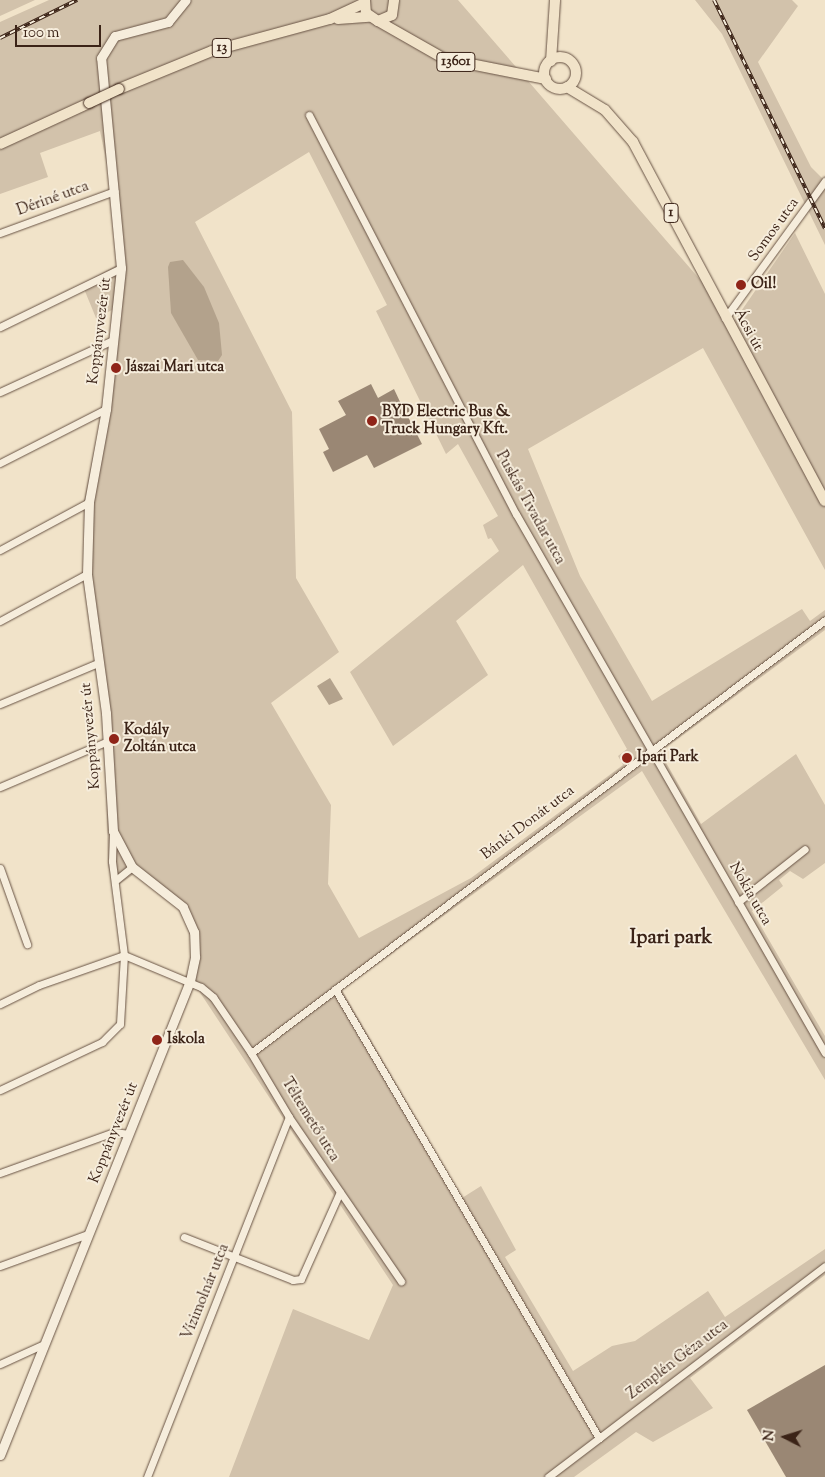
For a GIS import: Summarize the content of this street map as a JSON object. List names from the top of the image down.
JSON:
{
  "streets": {
    "main road": [
      "13",
      "13601",
      "1",
      "Ácsi út"
    ],
    "street": [
      "Dériné utca",
      "Somos utca",
      "Koppányvezér út",
      "Puskás Tivadar utca",
      "Bánki Donát utca",
      "Nokia utca",
      "Téltemető utca",
      "Vízimolnár utca",
      "Zemplén Géza utca"
    ]
  },
  "crossings": [
    ["13", "13601"],
    ["13601", "1"],
    ["13601", "Ácsi út"],
    ["Dériné utca", "Koppányvezér út"],
    ["1", "Ácsi út"],
    ["Somos utca", "Ácsi út"],
    ["Koppányvezér út", "Téltemető utca"],
    ["Puskás Tivadar utca", "Bánki Donát utca"],
    ["Puskás Tivadar utca", "Nokia utca"],
    ["Bánki Donát utca", "Nokia utca"],
    ["Bánki Donát utca", "Téltemető utca"],
    ["Téltemető utca", "Vízimolnár utca"]
  ],
  "districts": ["Ipari park"],
  "places": [
    "Oil!",
    "Jászai Mari utca",
    "BYD Electric Bus & Truck Hungary Kft.",
    "Kodály Zoltán utca",
    "Ipari Park",
    "Iskola"
  ],
  "scale_bar": "100 m",
  "north": "left"
}
